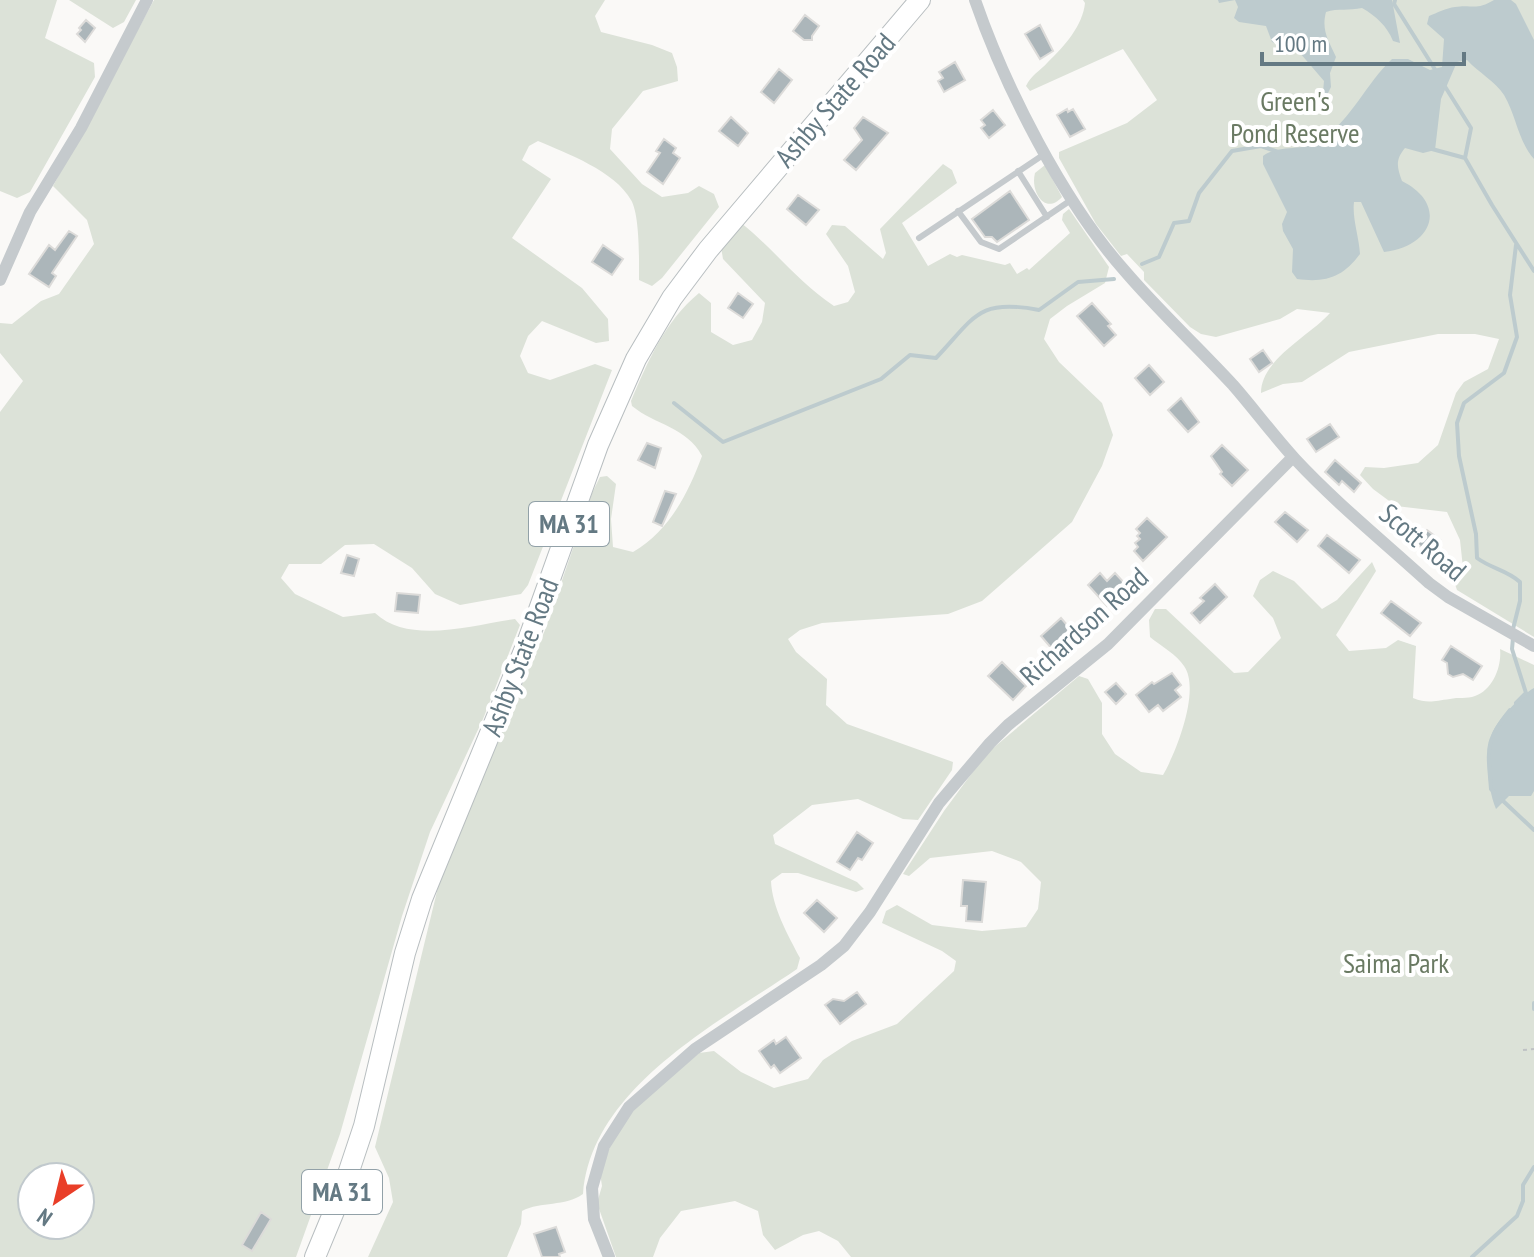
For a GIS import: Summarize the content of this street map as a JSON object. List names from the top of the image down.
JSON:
{
  "streets": {
    "main road": ["Ashby State Road", "MA 31"],
    "street": ["Scott Road", "Richardson Road"]
  },
  "crossings": [
    ["Scott Road", "Richardson Road"]
  ],
  "parks": ["Green's Pond Reserve", "Saima Park"],
  "scale_bar": "100 m",
  "north": "bottom left"
}
